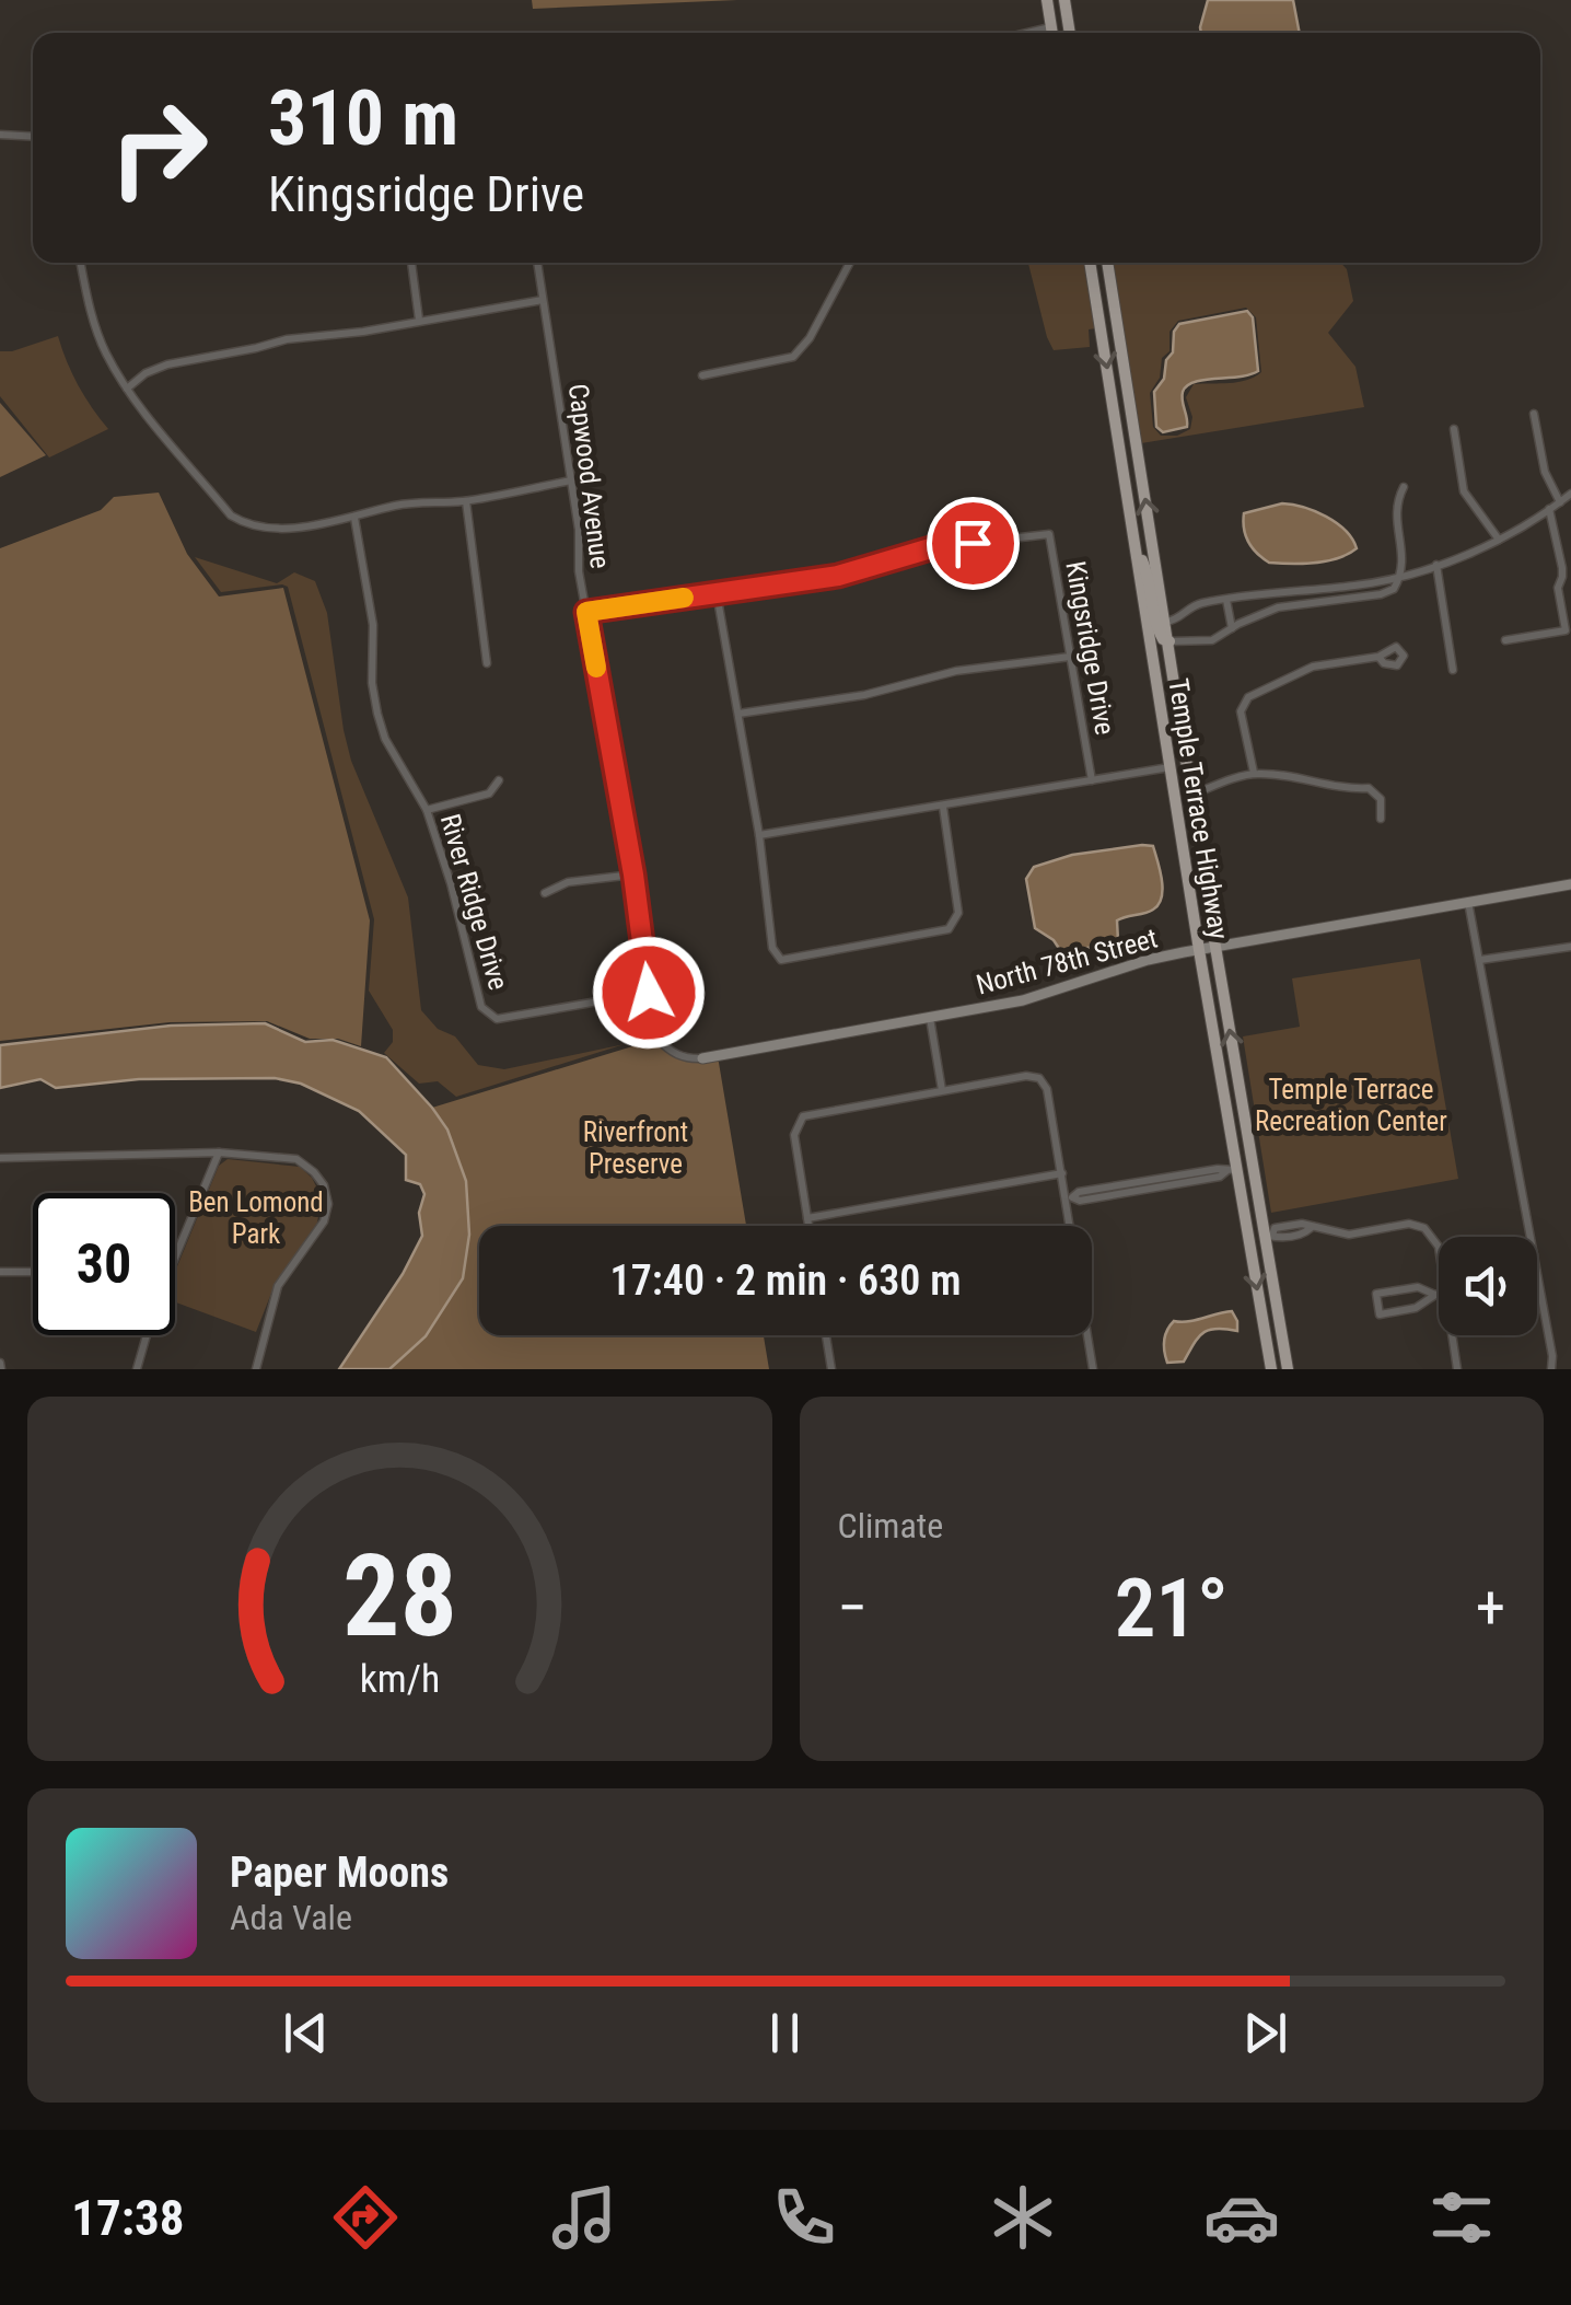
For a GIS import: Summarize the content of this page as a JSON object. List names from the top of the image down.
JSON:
{
  "streets": {
    "main road": ["Temple Terrace Highway"],
    "street": [
      "Capwood Avenue",
      "Kingsridge Drive",
      "River Ridge Drive",
      "North 78th Street"
    ]
  },
  "crossings": [
    ["Capwood Avenue", "Kingsridge Drive"],
    ["Capwood Avenue", "River Ridge Drive"],
    ["Capwood Avenue", "North 78th Street"],
    ["Temple Terrace Highway", "North 78th Street"]
  ],
  "parks": ["Temple Terrace Recreation Center", "Riverfront Preserve", "Ben Lomond Park"],
  "page": {
    "turn": ["310 m", "Kingsridge Drive"],
    "limit": "30",
    "trip": "17:40 · 2 min · 630 m",
    "tile": "Climate",
    "heat": ["−", "21°", "+"],
    "song": ["Paper Moons", "Ada Vale"],
    "tabs": "17:38",
    "gauge": ["28", "km/h"]
  }
}
